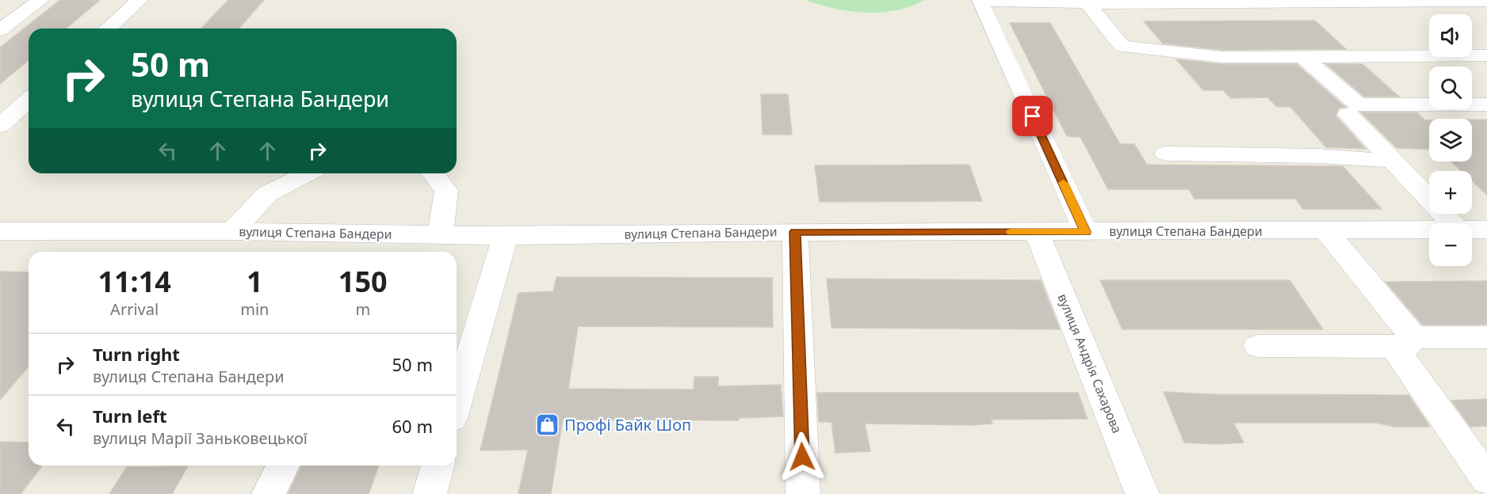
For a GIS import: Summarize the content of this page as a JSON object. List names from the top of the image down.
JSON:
{
  "streets": {
    "street": ["вулиця Степана Бандери", "вулиця Андрія Сахарова"]
  },
  "crossings": [
    ["вулиця Степана Бандери", "вулиця Андрія Сахарова"]
  ],
  "places": {
    "shop": ["Профі Байк Шоп"]
  },
  "page": {
    "map_buttons": ["+", "−"],
    "turn": ["50 m", "вулиця Степана Бандери"],
    "eta": [
      "11:14",
      "Arrival",
      "1",
      "min",
      "150",
      "m"
    ],
    "list": [
      {
        "name": "Turn right",
        "note": "вулиця Степана Бандери",
        "value": "50 m"
      },
      {
        "name": "Turn left",
        "note": "вулиця Марії Заньковецької",
        "value": "60 m"
      }
    ]
  }
}
